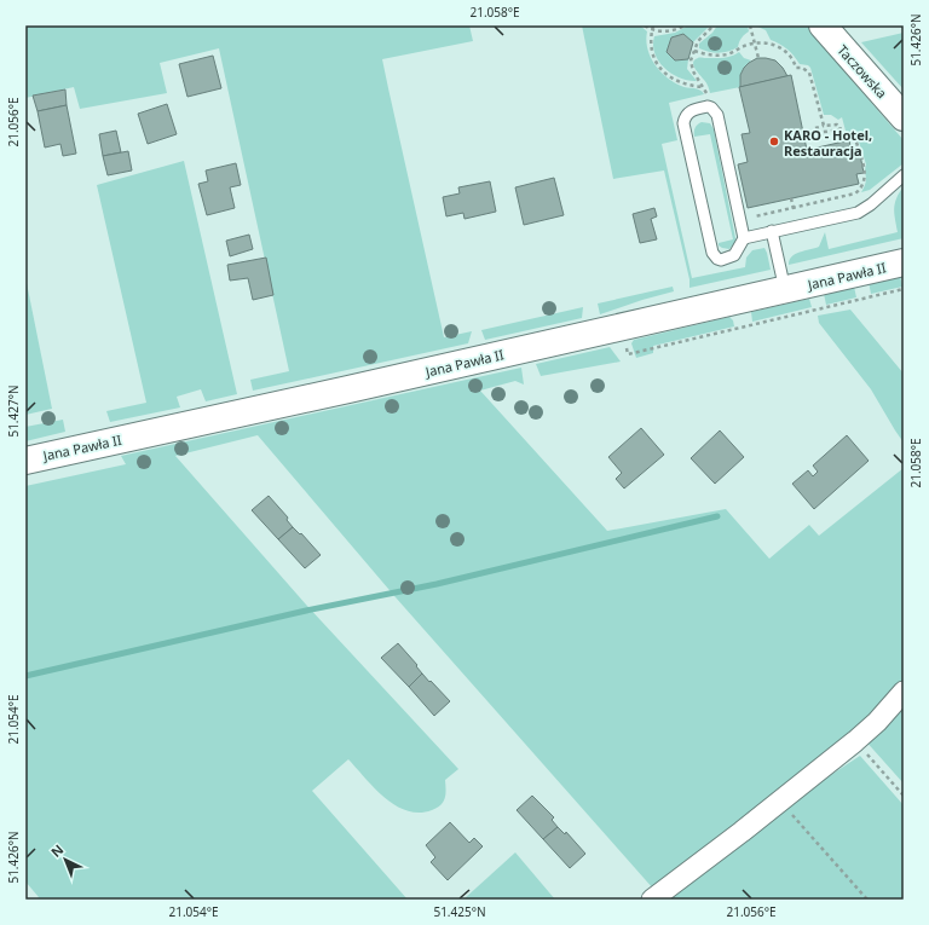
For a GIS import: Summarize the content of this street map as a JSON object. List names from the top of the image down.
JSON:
{
  "streets": {
    "main road": ["Taczowska", "Jana Pawła II"]
  },
  "places": ["KARO - Hotel, Restauracja"],
  "north": "top left",
  "coordinates": [
    "21.058°E",
    "51.426°N",
    "21.056°E",
    "51.427°N",
    "21.054°E",
    "51.425°N"
  ]
}
